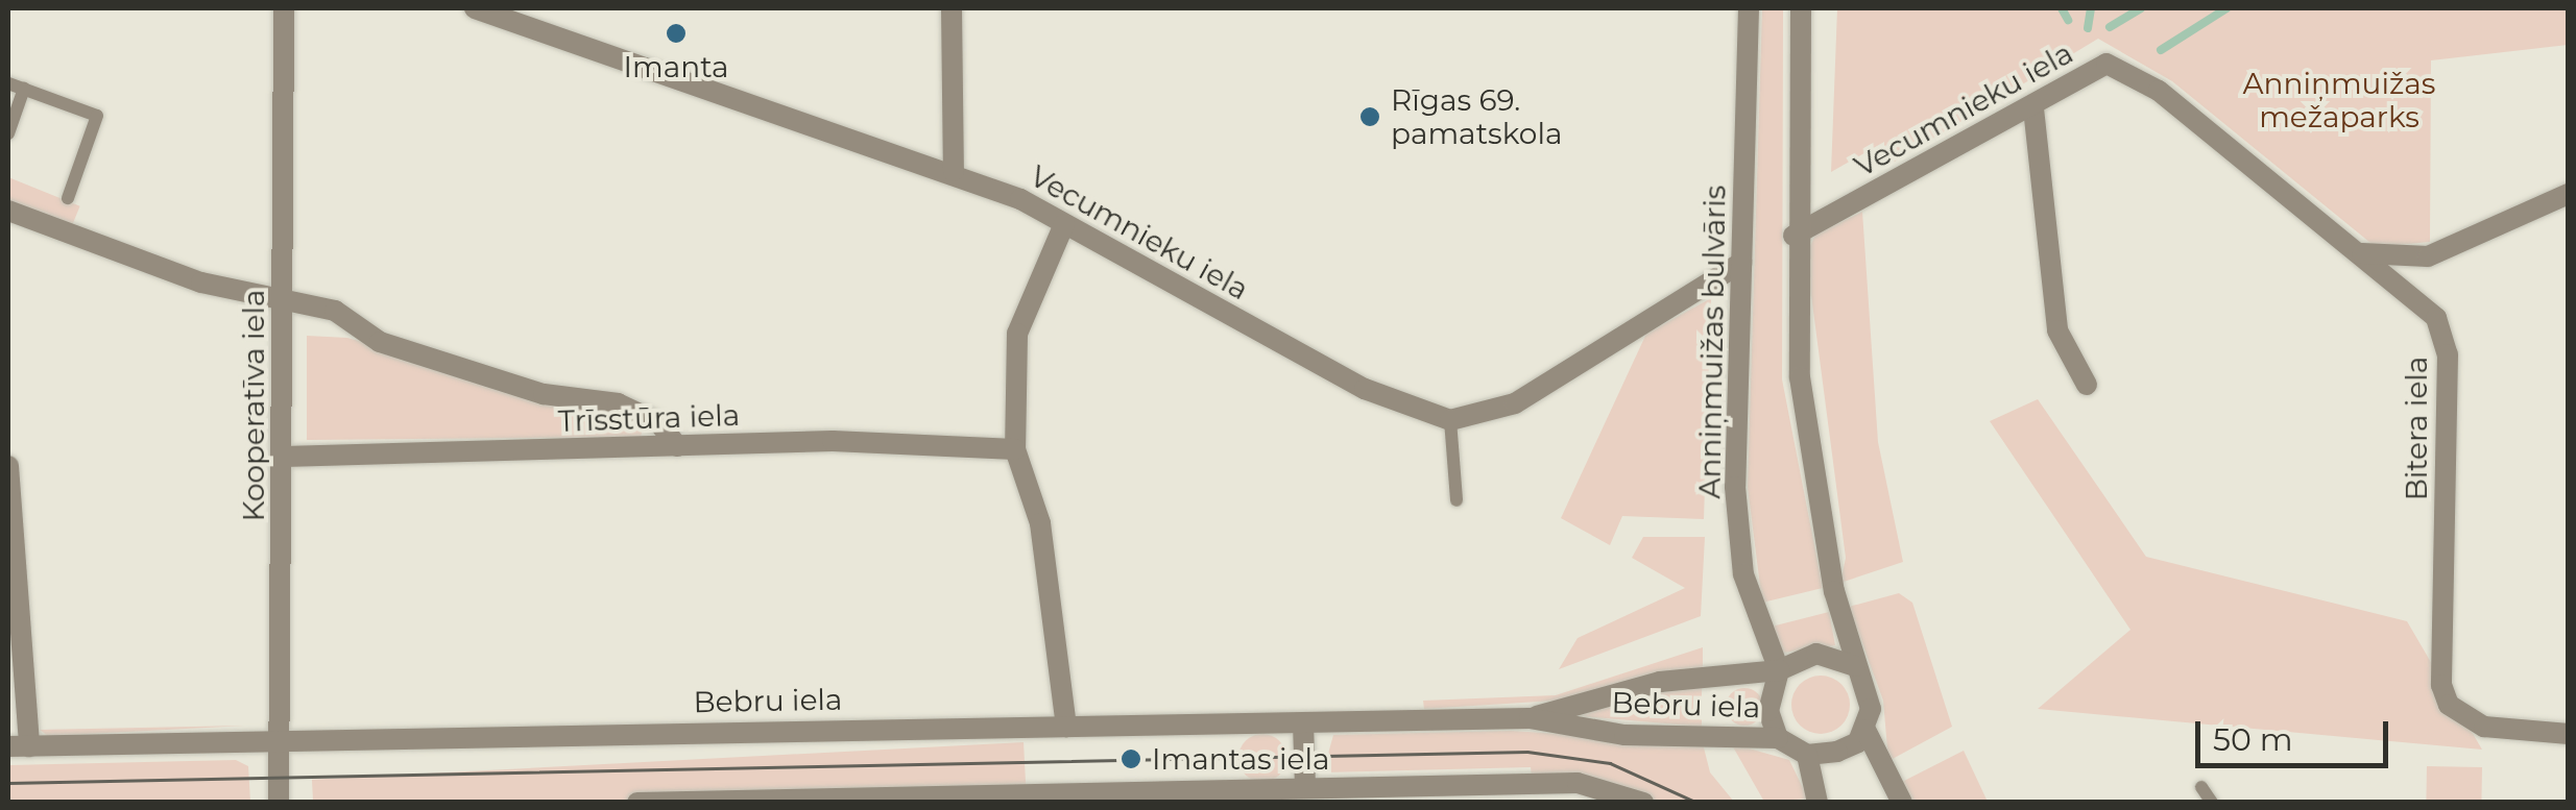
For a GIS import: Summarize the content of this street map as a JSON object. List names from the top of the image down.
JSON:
{
  "streets": {
    "street": [
      "Vecumnieku iela",
      "Anniņmuižas bulvāris",
      "Kooperatīva iela",
      "Trīsstūra iela",
      "Bitera iela",
      "Bebru iela"
    ]
  },
  "crossings": [
    ["Vecumnieku iela", "Bitera iela"],
    ["Anniņmuižas bulvāris", "Bebru iela"],
    ["Kooperatīva iela", "Trīsstūra iela"],
    ["Kooperatīva iela", "Bebru iela"]
  ],
  "parks": ["Anniņmuižas mežaparks"],
  "places": ["Imanta", "Rīgas 69. pamatskola", "Imantas iela"],
  "scale_bar": "50 m"
}
